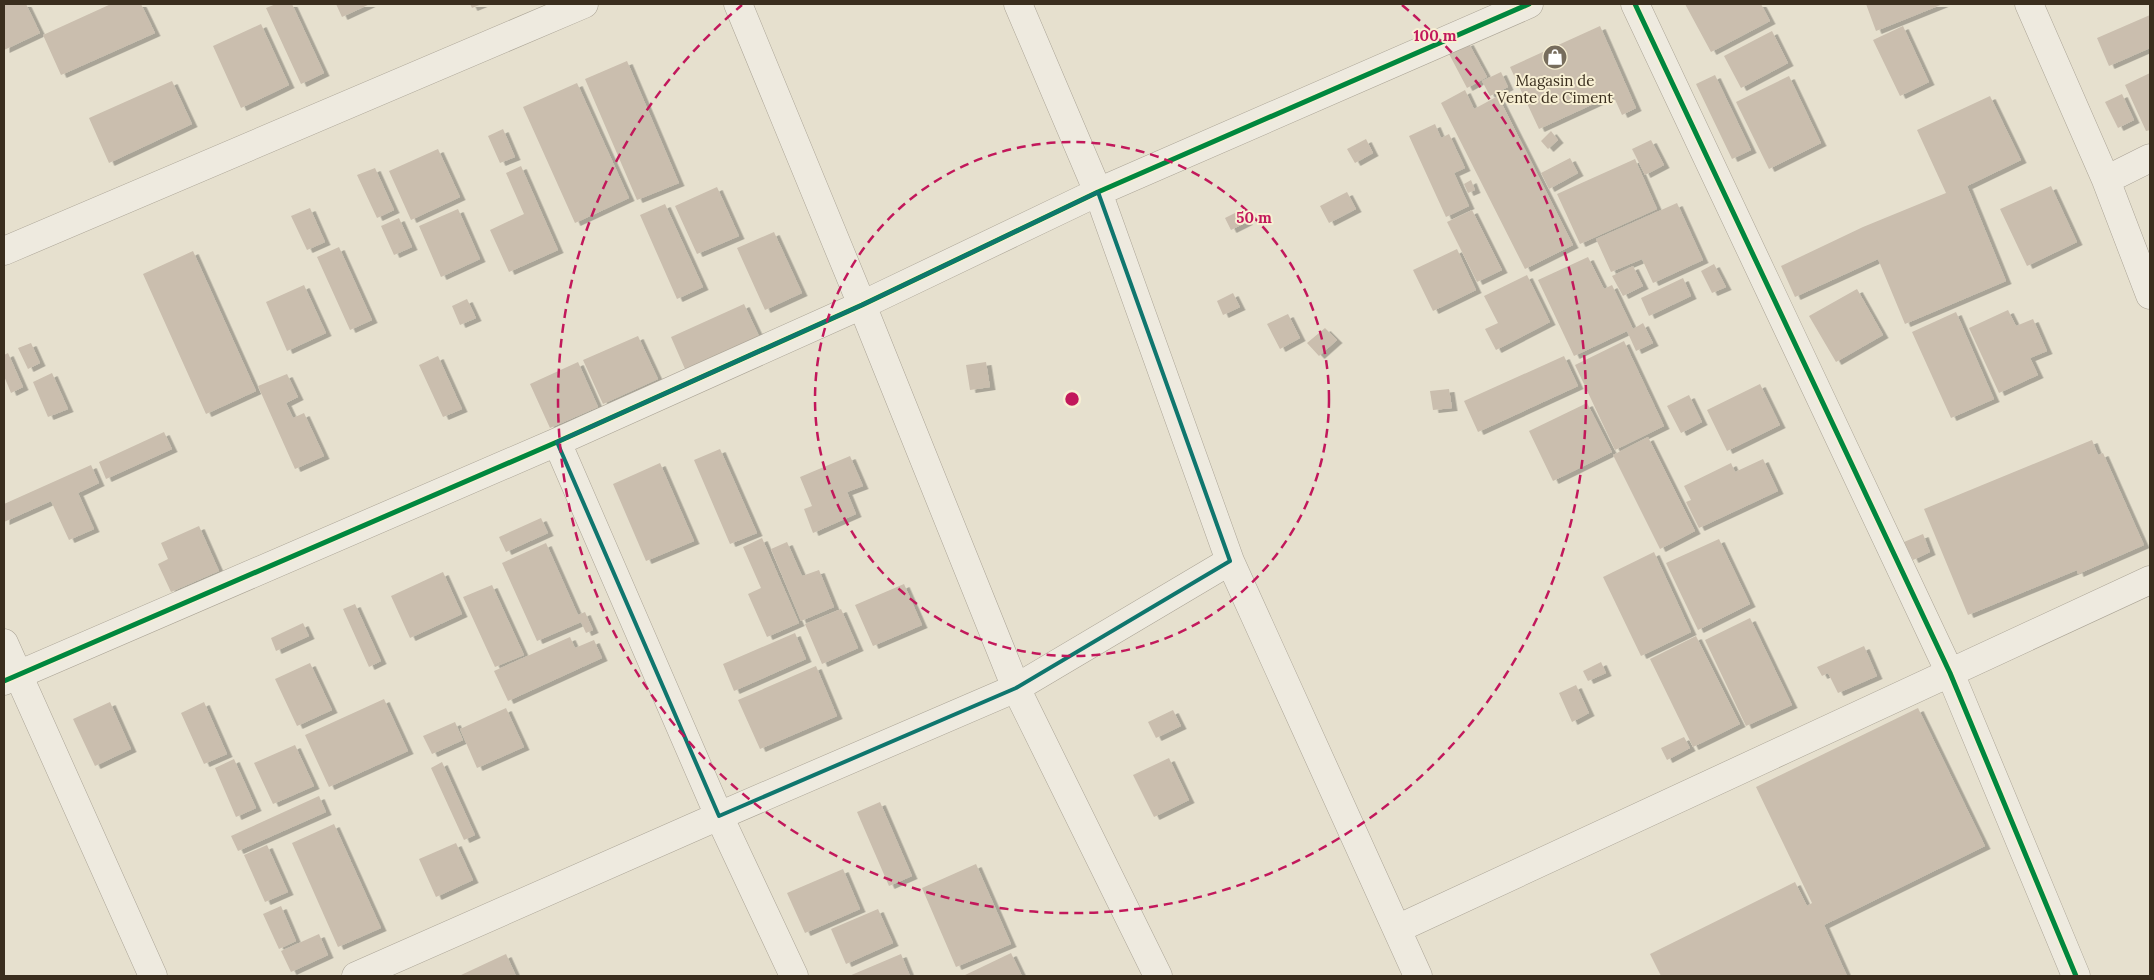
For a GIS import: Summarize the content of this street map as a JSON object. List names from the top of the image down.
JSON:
{
  "places": {
    "shop": ["Magasin de Vente de Ciment"]
  },
  "rings": ["100 m", "50 m"]
}
